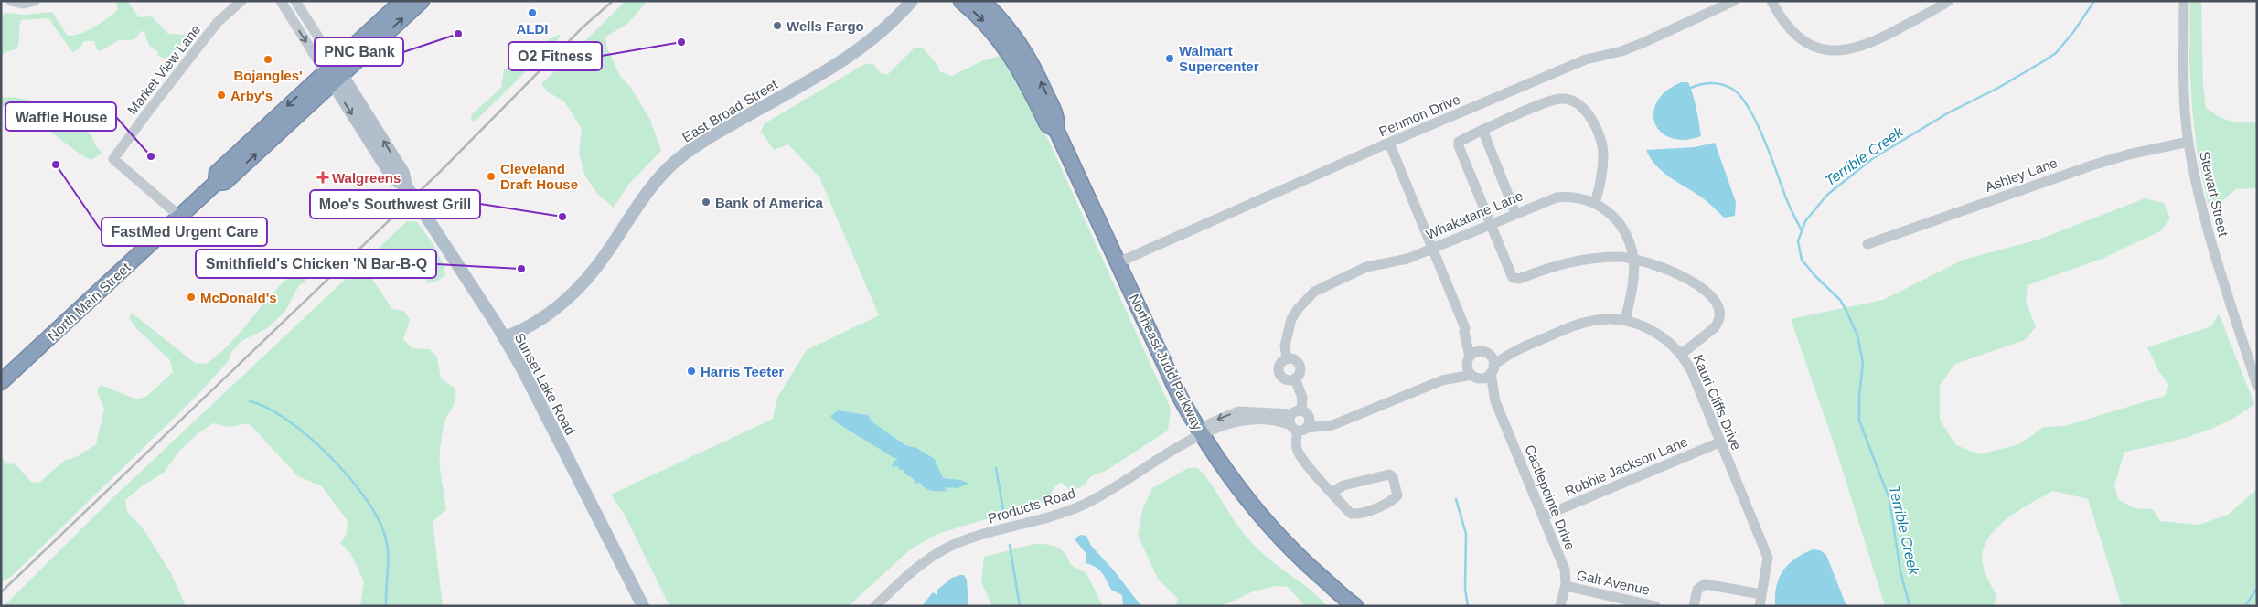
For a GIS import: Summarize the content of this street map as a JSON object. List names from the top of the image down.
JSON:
{
  "streets": {
    "highway": ["North Main Street", "Northeast Judd Parkway"],
    "main road": ["East Broad Street", "Sunset Lake Road"],
    "street": [
      "Market View Lane",
      "Penmon Drive",
      "Ashley Lane",
      "Stewart Street",
      "Whakatane Lane",
      "Kauri Cliffs Drive",
      "Robbie Jackson Lane",
      "Castlepointe Drive",
      "Products Road",
      "Galt Avenue"
    ]
  },
  "crossings": [
    ["Market View Lane", "North Main Street"],
    ["East Broad Street", "Sunset Lake Road"],
    ["Penmon Drive", "Northeast Judd Parkway"],
    ["Ashley Lane", "Stewart Street"],
    ["Whakatane Lane", "Kauri Cliffs Drive"],
    ["North Main Street", "Sunset Lake Road"],
    ["Northeast Judd Parkway", "Products Road"],
    ["Kauri Cliffs Drive", "Robbie Jackson Lane"],
    ["Kauri Cliffs Drive", "Castlepointe Drive"],
    ["Robbie Jackson Lane", "Castlepointe Drive"],
    ["Castlepointe Drive", "Galt Avenue"]
  ],
  "water": ["Terrible Creek"],
  "places": {
    "other": [
      "ALDI",
      "Wells Fargo",
      "PNC Bank",
      "O2 Fitness",
      "Walmart Supercenter",
      "Bojangles'",
      "Arby's",
      "Waffle House",
      "FastMed Urgent Care",
      "Cleveland Draft House",
      "Bank of America",
      "Moe's Southwest Grill",
      "Smithfield's Chicken 'N Bar-B-Q",
      "McDonald's",
      "Harris Teeter"
    ],
    "health": ["Walgreens"]
  }
}
